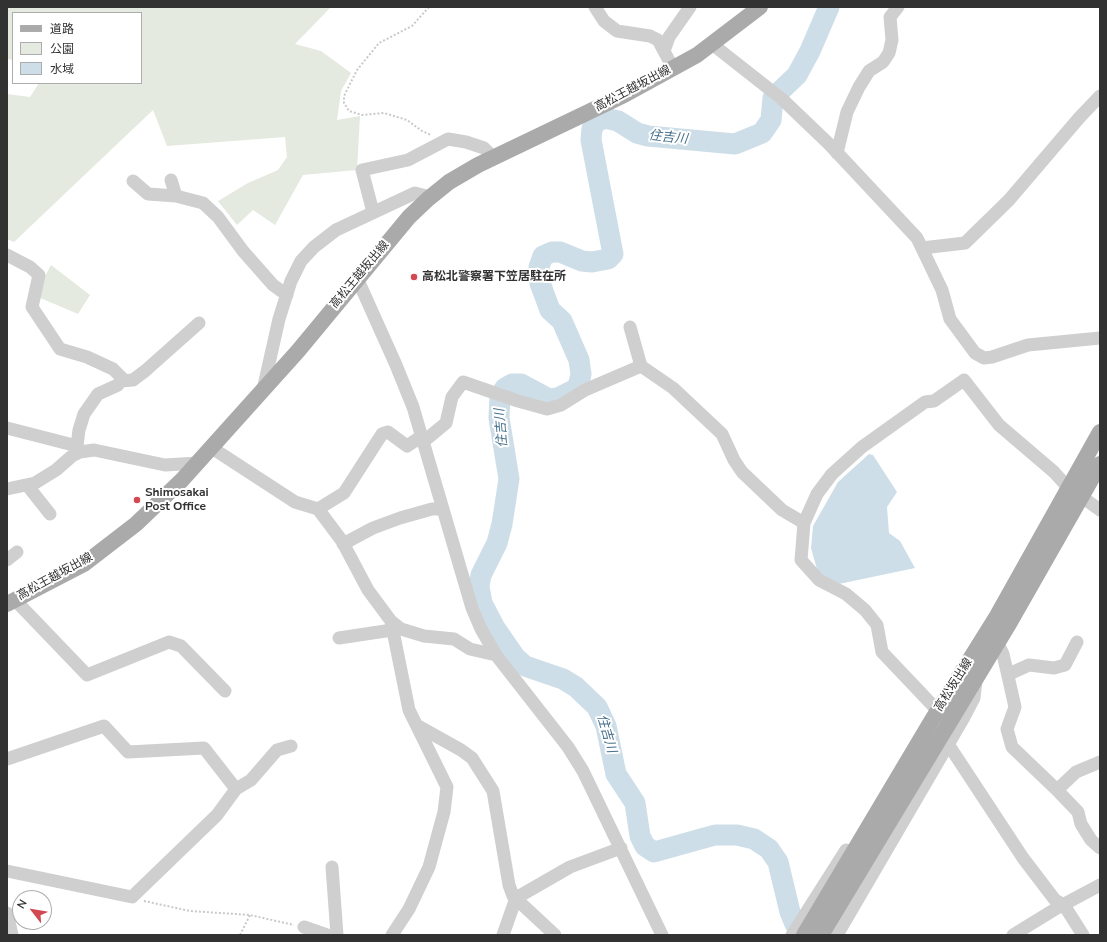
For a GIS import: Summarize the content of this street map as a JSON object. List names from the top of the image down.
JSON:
{
  "streets": {
    "main road": ["高松王越坂出線", "高松坂出線"]
  },
  "water": ["住吉川"],
  "places": ["高松北警察署下笠居駐在所", "Shimosakai Post Office"],
  "legend": ["道路", "公園", "水域"],
  "north": "top left"
}
